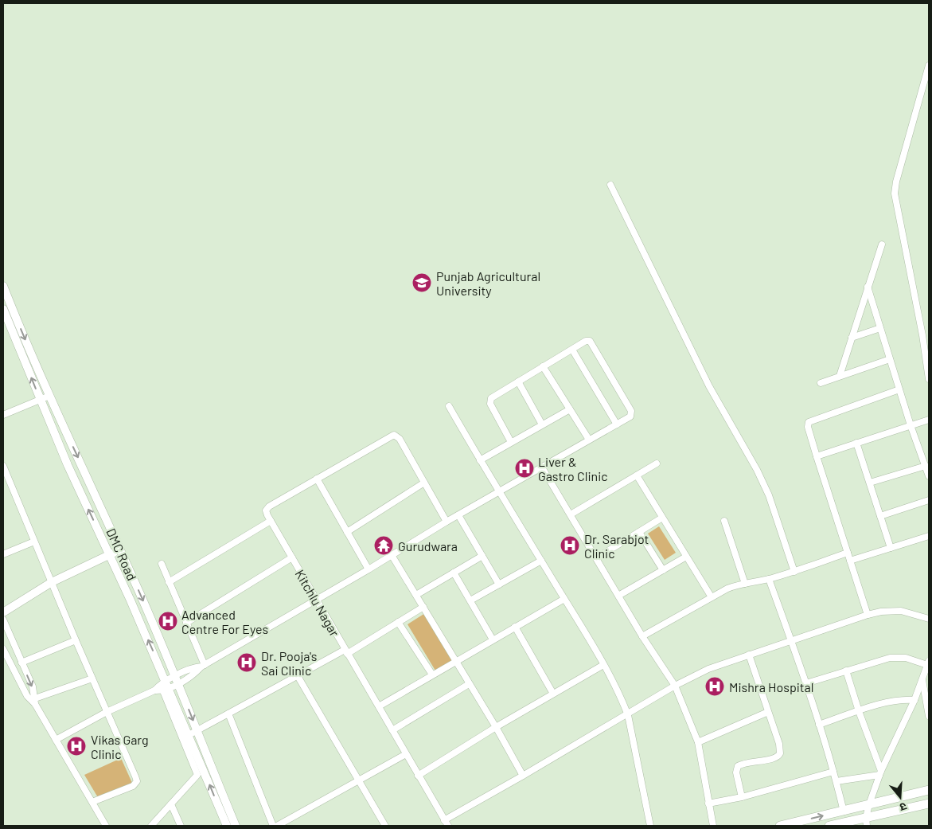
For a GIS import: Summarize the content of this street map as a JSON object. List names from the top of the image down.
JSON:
{
  "streets": {
    "street": ["DMC Road", "Kitchlu Nagar"]
  },
  "places": {
    "school or university": ["Punjab Agricultural University"],
    "hospital": [
      "Liver & Gastro Clinic",
      "Dr. Sarabjot Clinic",
      "Advanced Centre For Eyes",
      "Dr. Pooja's Sai Clinic",
      "Mishra Hospital",
      "Vikas Garg Clinic"
    ],
    "temple": ["Gurudwara"]
  },
  "north": "bottom"
}
